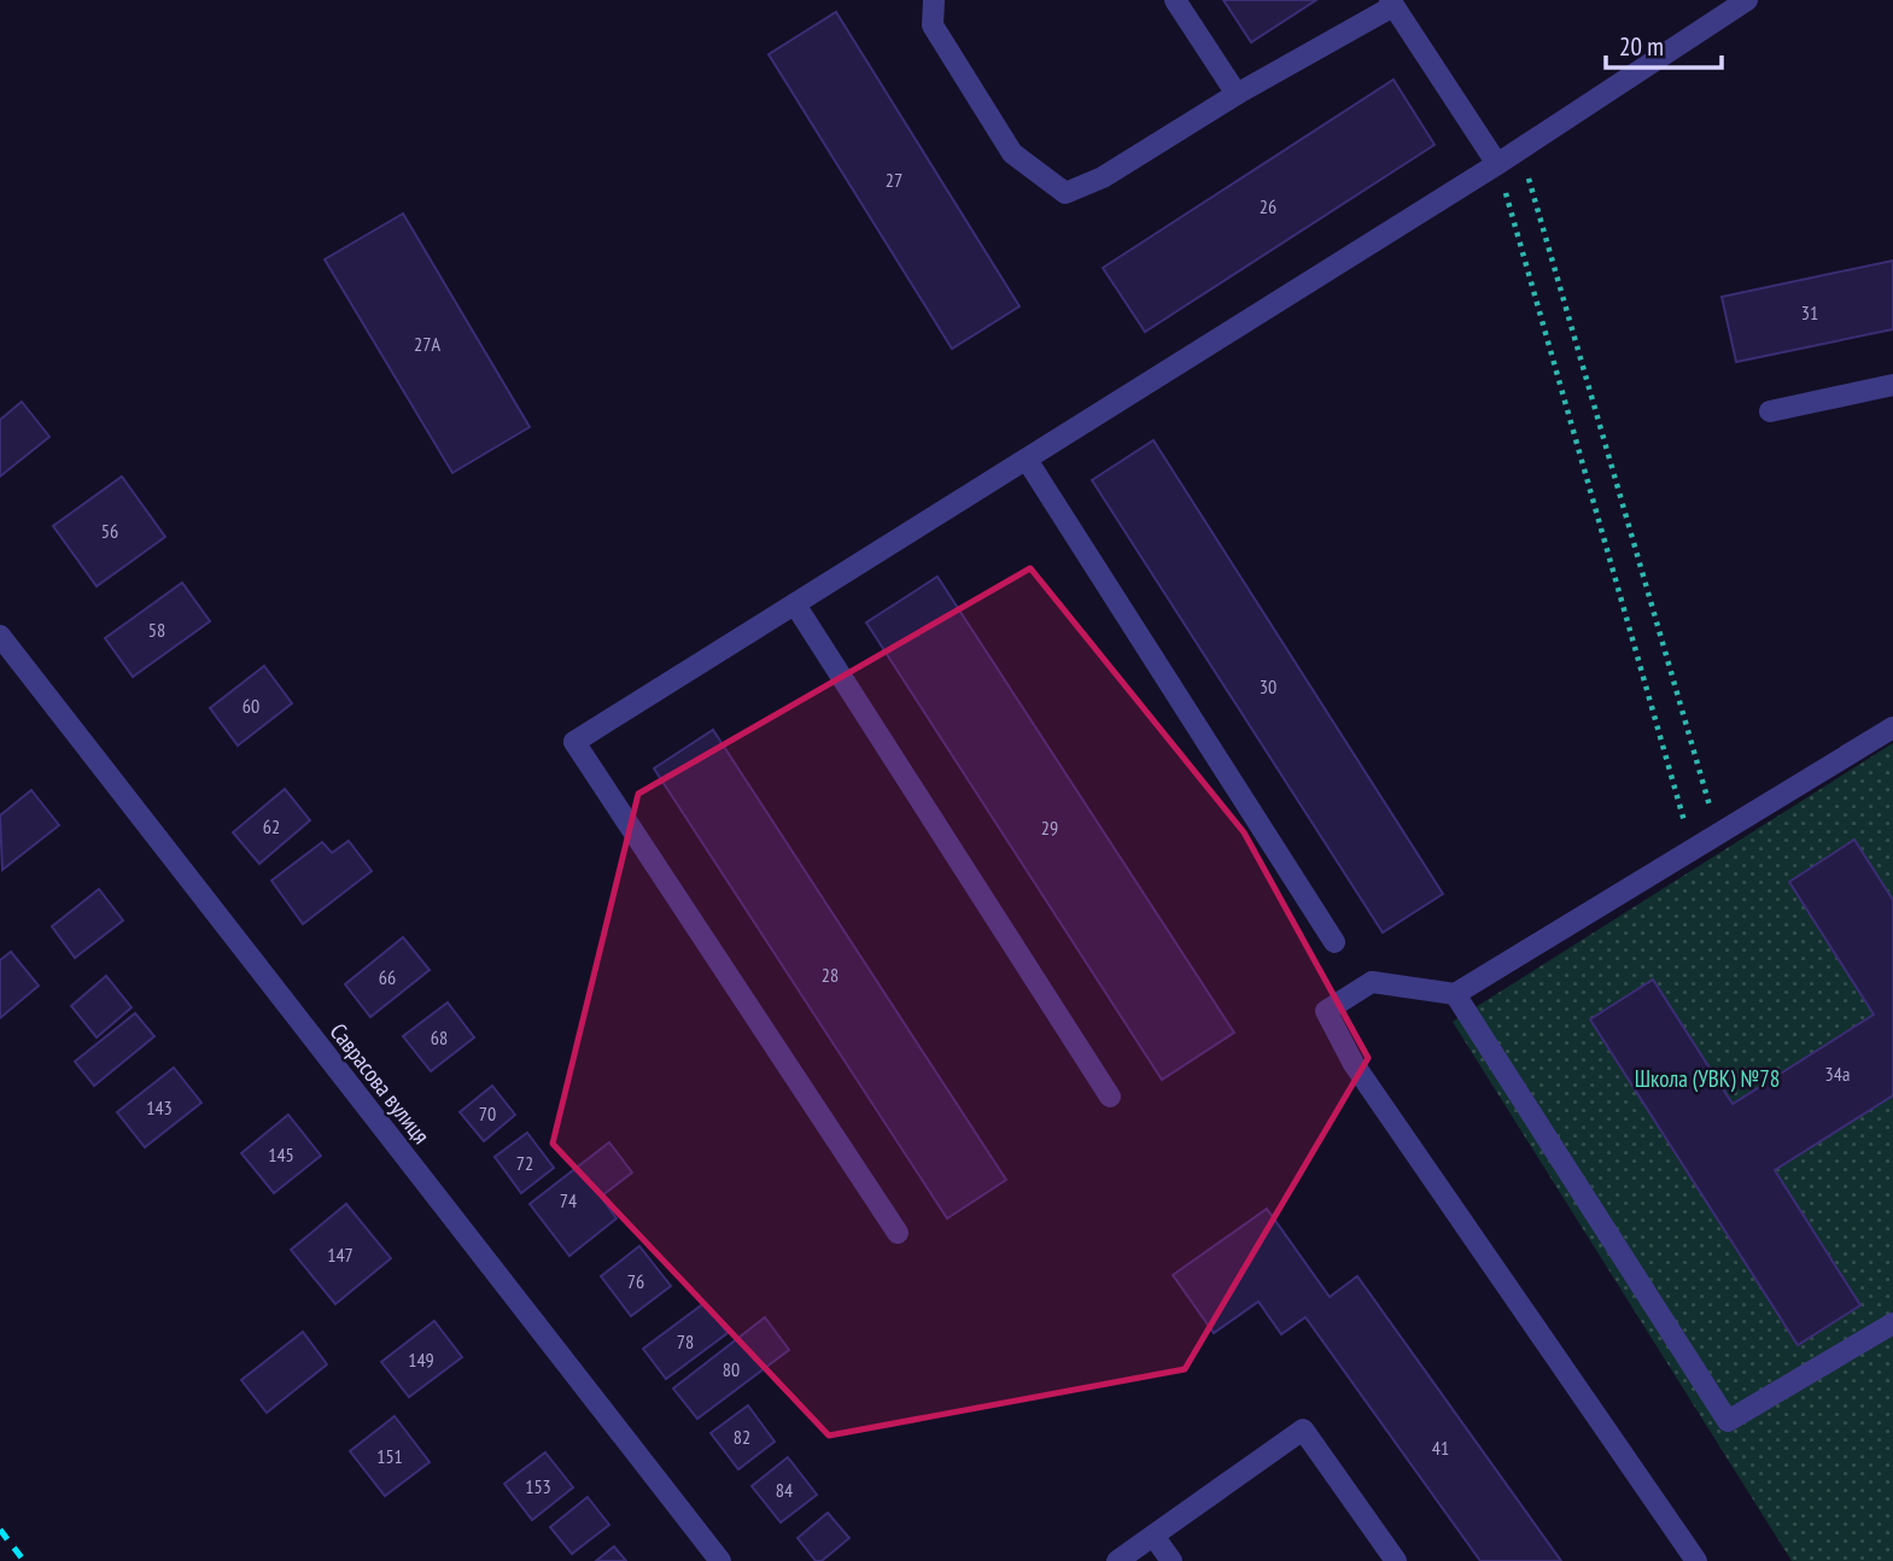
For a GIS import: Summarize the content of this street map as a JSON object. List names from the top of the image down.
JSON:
{
  "streets": {
    "street": ["Саврасова вулиця"]
  },
  "parks": ["Школа (УВК) №78"],
  "house_numbers": [
    "27",
    "26",
    "31",
    "27А",
    "56",
    "58",
    "30",
    "60",
    "62",
    "29",
    "28",
    "66",
    "68",
    "34а",
    "143",
    "70",
    "145",
    "72",
    "74",
    "147",
    "76",
    "78",
    "149",
    "80",
    "82",
    "41",
    "151",
    "153",
    "84"
  ],
  "scale_bar": "20 m"
}
